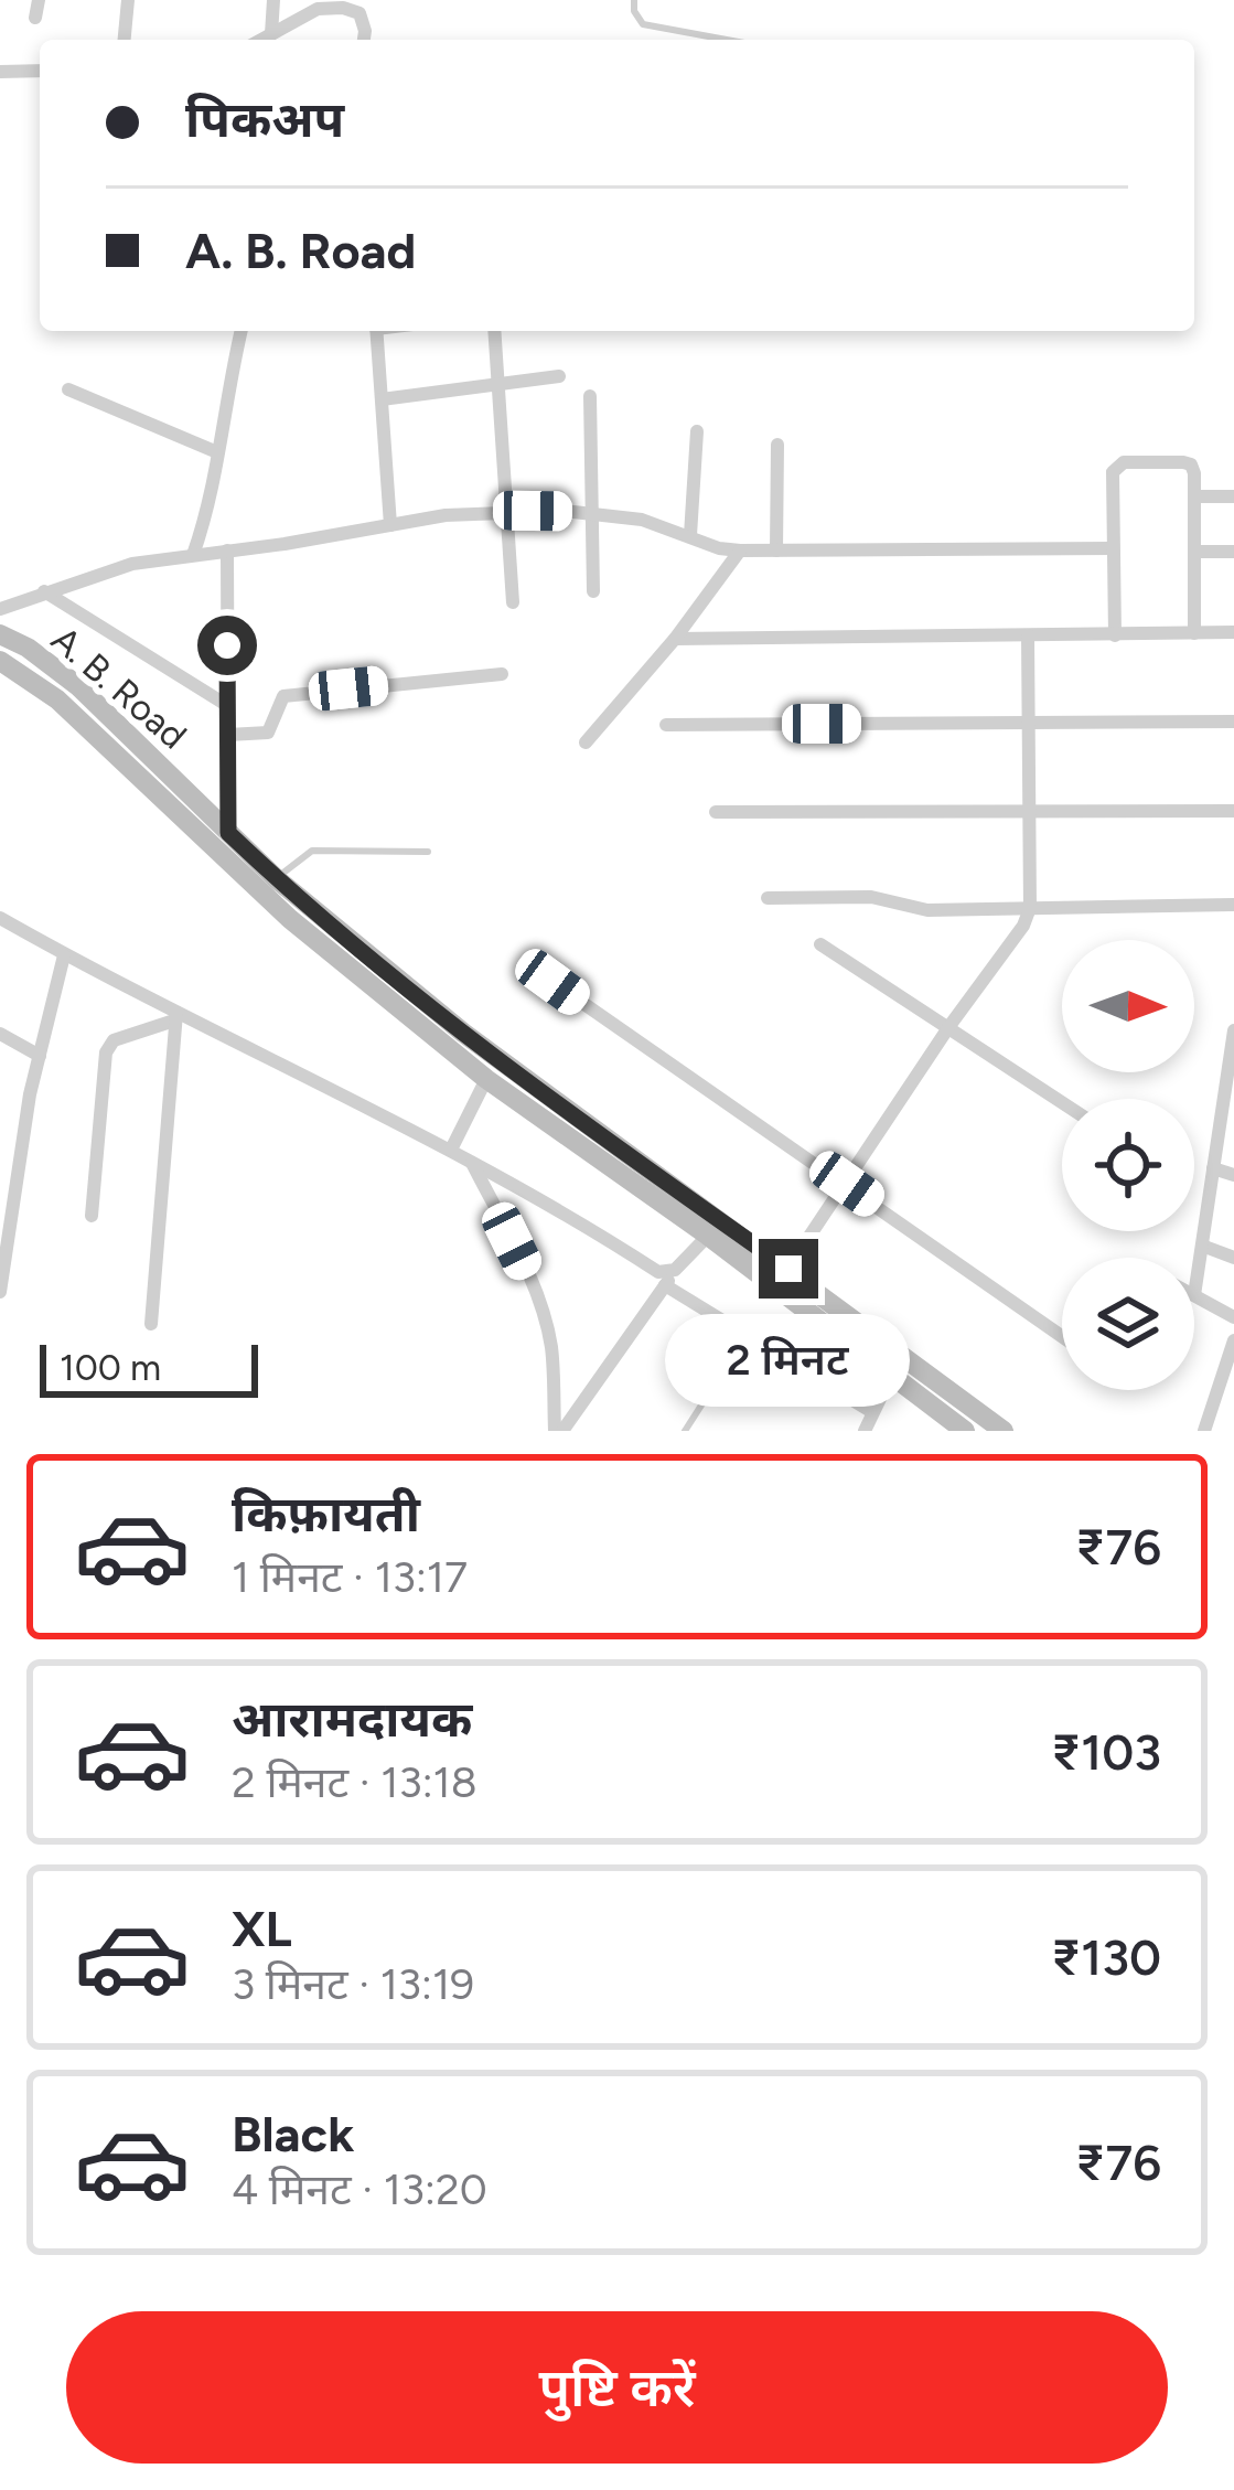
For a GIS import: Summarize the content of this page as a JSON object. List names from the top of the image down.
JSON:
{
  "streets": {
    "main road": ["A. B. Road"]
  },
  "scale_bar": "100 m",
  "north": "right",
  "page": {
    "banner": ["पिकअप", "A. B. Road"],
    "bubble": "2 मिनट",
    "scale": "100 m",
    "list": [
      {
        "name": "किफ़ायती",
        "note": "1 मिनट · 13:17",
        "value": "₹76"
      },
      {
        "name": "आरामदायक",
        "note": "2 मिनट · 13:18",
        "value": "₹103"
      },
      {
        "name": "XL",
        "note": "3 मिनट · 13:19",
        "value": "₹130"
      },
      {
        "name": "Black",
        "note": "4 मिनट · 13:20",
        "value": "₹76"
      }
    ],
    "buttons": "पुष्टि करें"
  }
}
